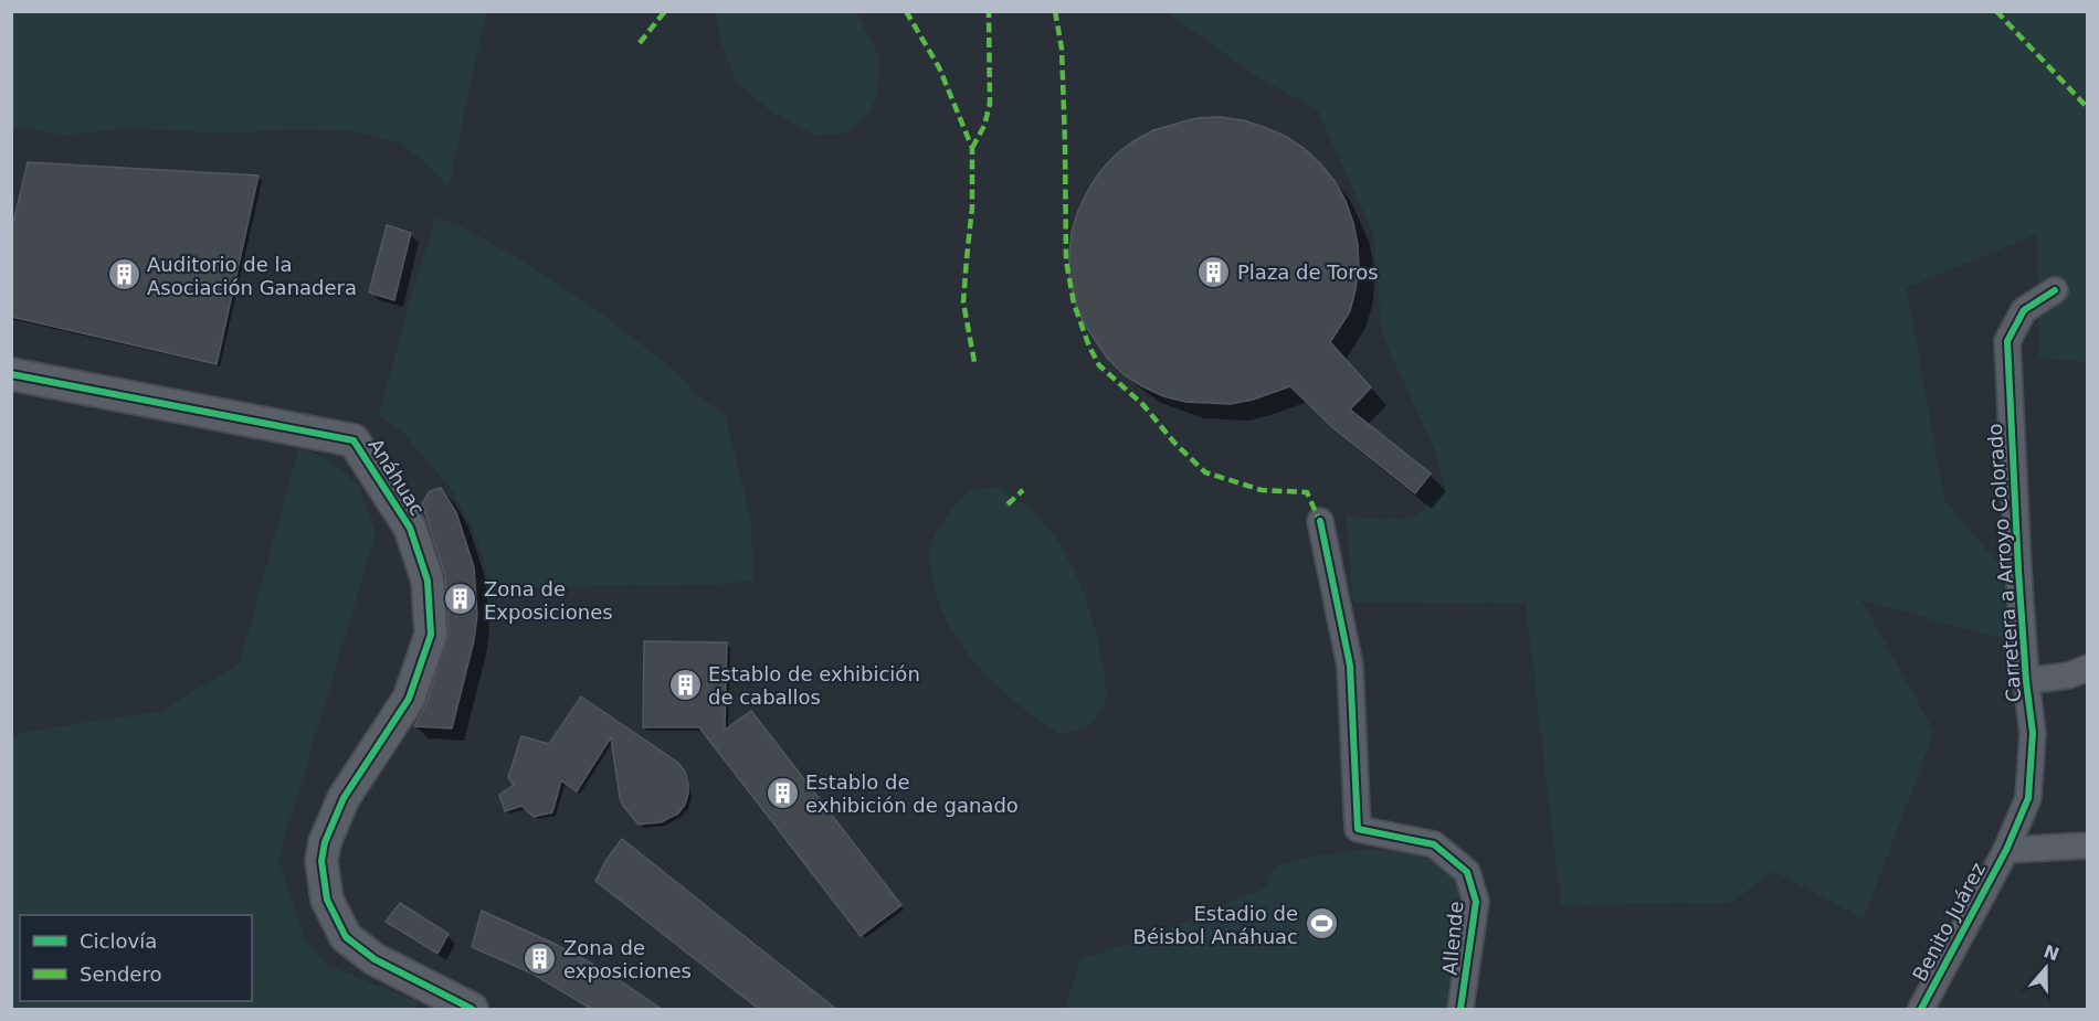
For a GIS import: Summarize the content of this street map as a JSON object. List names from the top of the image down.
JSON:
{
  "streets": {
    "street": [
      "Anáhuac",
      "Carretera a Arroyo Colorado",
      "Benito Juárez",
      "Allende"
    ]
  },
  "crossings": [
    ["Carretera a Arroyo Colorado", "Benito Juárez"]
  ],
  "places": {
    "building": [
      "Plaza de Toros",
      "Auditorio de la Asociación Ganadera",
      "Zona de Exposiciones",
      "Establo de exhibición de caballos",
      "Establo de exhibición de ganado",
      "Zona de exposiciones"
    ],
    "sports": ["Estadio de Béisbol Anáhuac"]
  },
  "legend": ["Ciclovía", "Sendero"],
  "north": "top"
}
